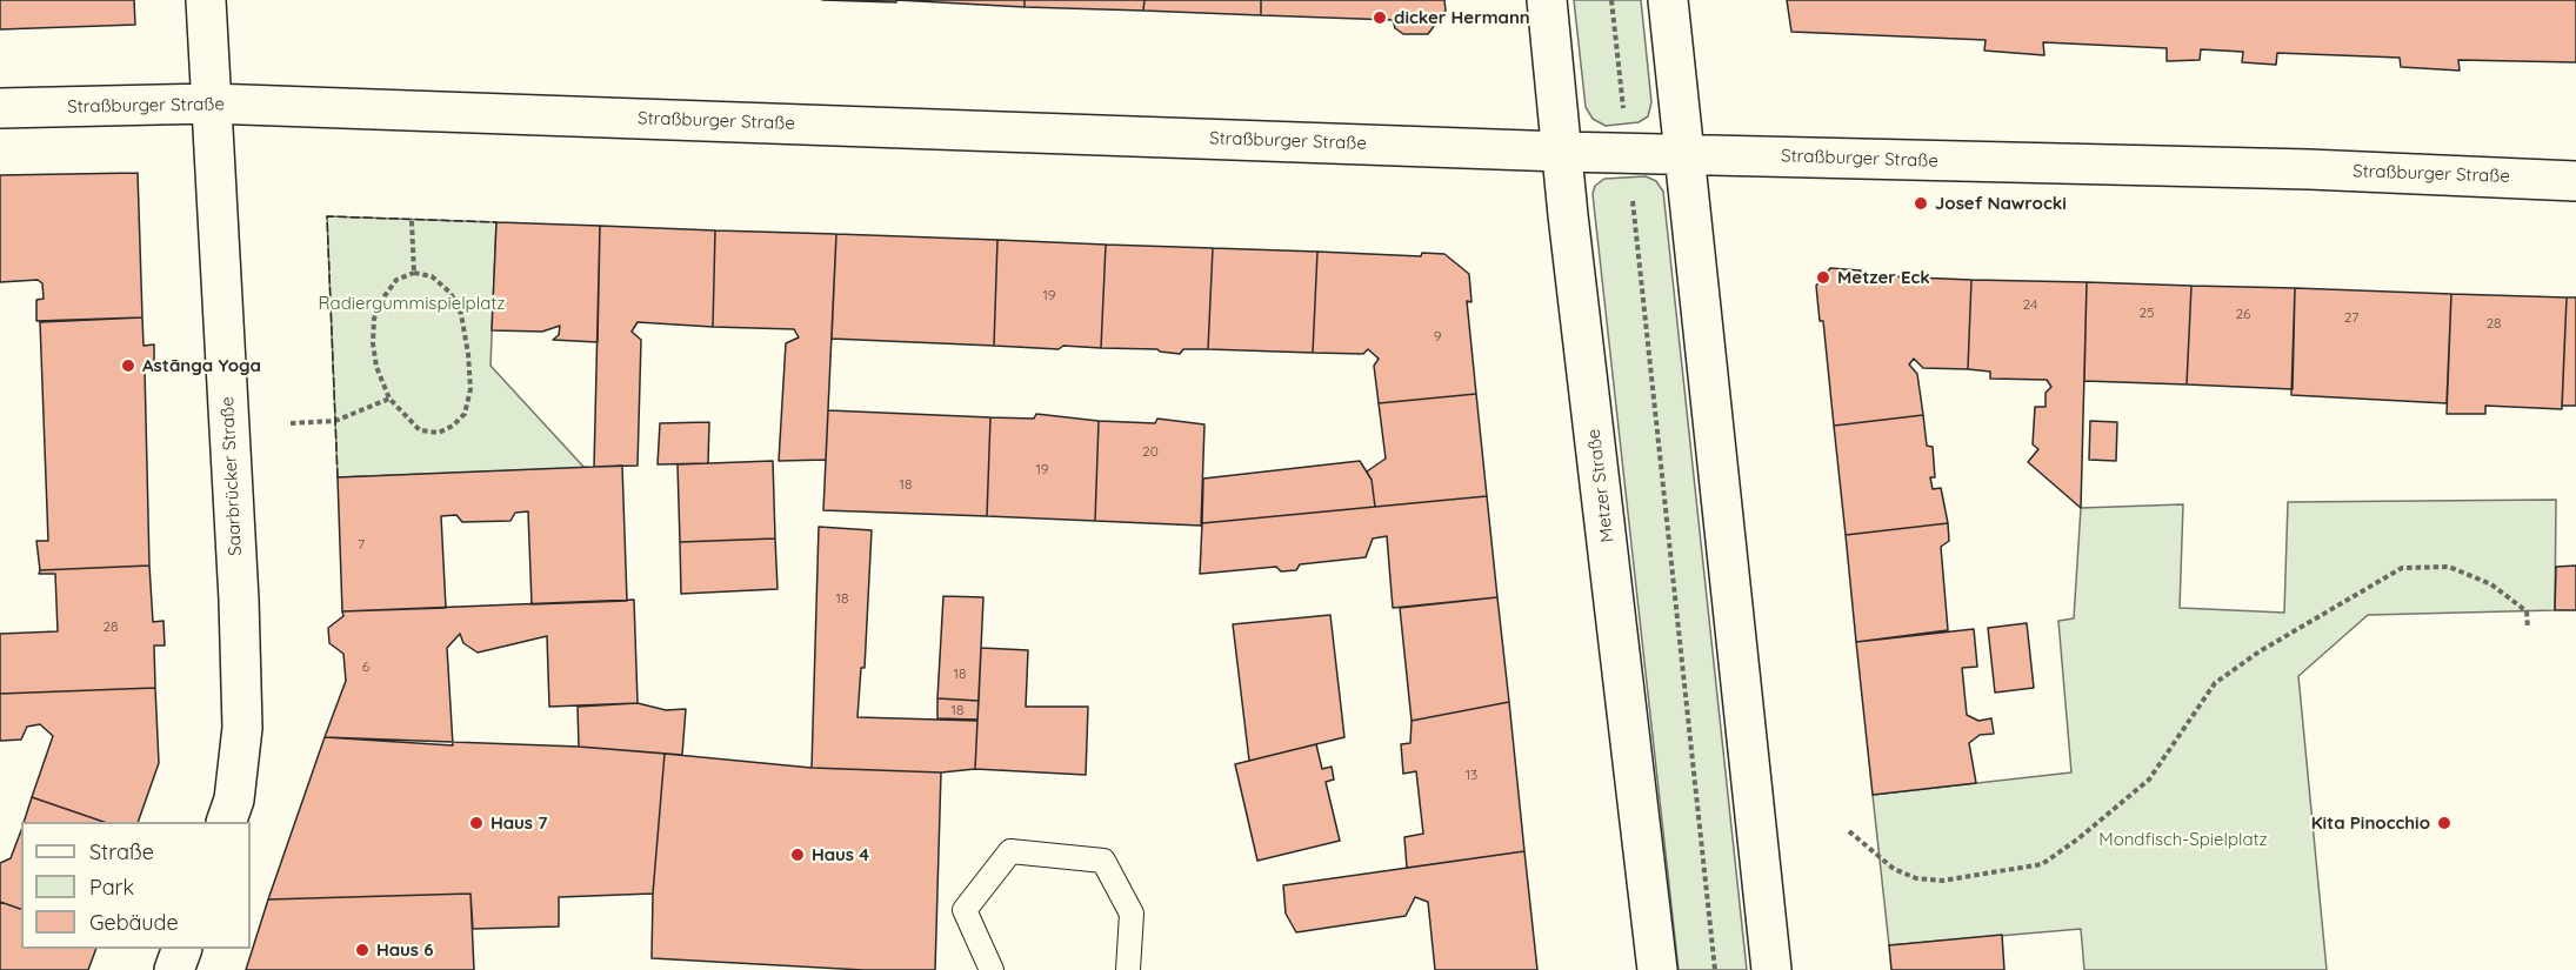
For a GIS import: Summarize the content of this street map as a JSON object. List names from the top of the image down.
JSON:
{
  "streets": {
    "street": ["Straßburger Straße", "Saarbrücker Straße", "Metzer Straße"]
  },
  "crossings": [
    ["Straßburger Straße", "Saarbrücker Straße"],
    ["Straßburger Straße", "Metzer Straße"]
  ],
  "parks": ["Radiergummispielplatz", "Mondfisch-Spielplatz"],
  "places": [
    "dicker Hermann",
    "Josef Nawrocki",
    "Metzer Eck",
    "Astānga Yoga",
    "Haus 7",
    "Kita Pinocchio",
    "Haus 4",
    "Haus 6"
  ],
  "house_numbers": [
    "19",
    "24",
    "25",
    "26",
    "27",
    "28",
    "9",
    "20",
    "19",
    "18",
    "7",
    "18",
    "28",
    "6",
    "18",
    "18",
    "13"
  ],
  "legend": ["Straße", "Park", "Gebäude"]
}
